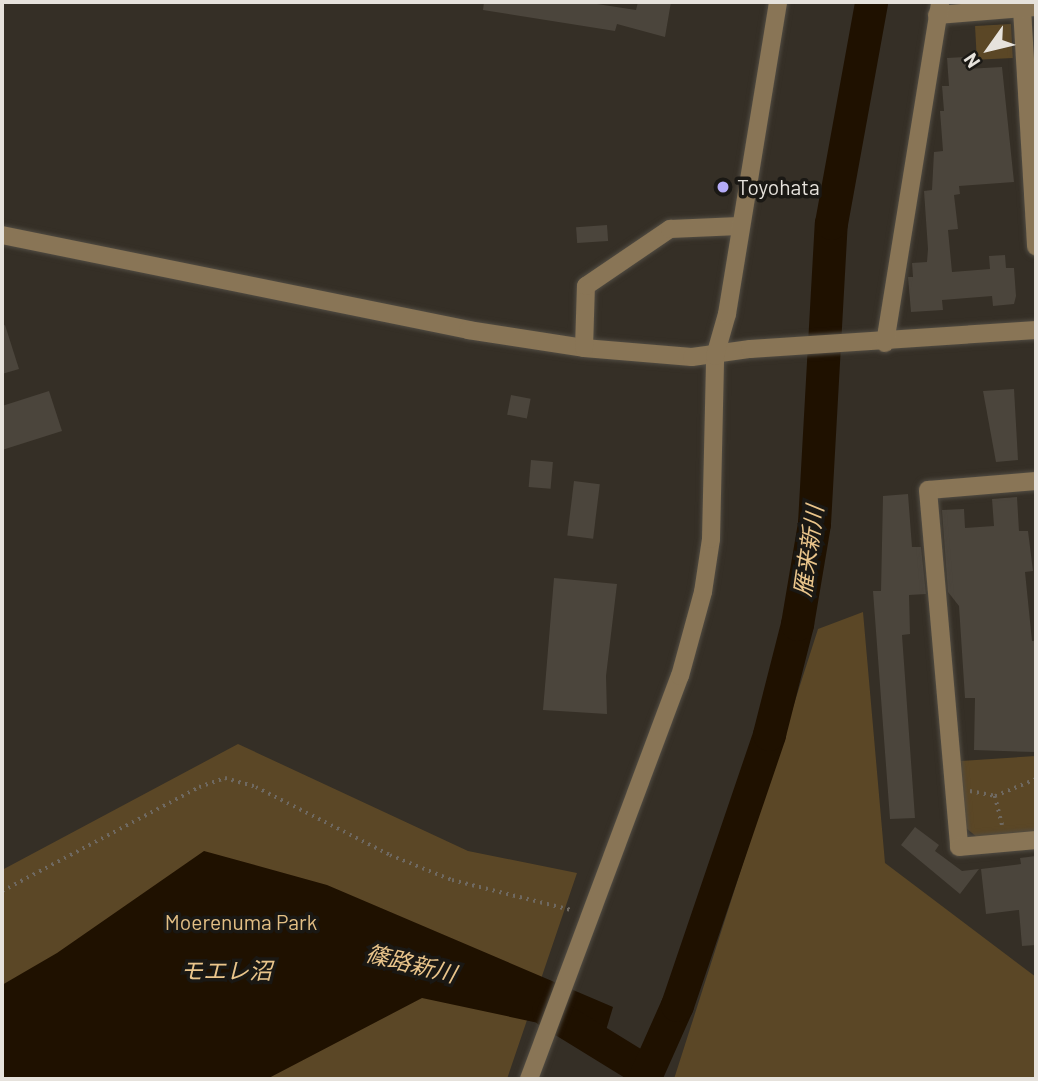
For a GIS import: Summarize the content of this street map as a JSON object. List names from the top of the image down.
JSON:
{
  "water": ["雁来新川", "篠路新川", "モエレ沼"],
  "parks": ["Moerenuma Park"],
  "places": ["Toyohata"],
  "north": "bottom left"
}
